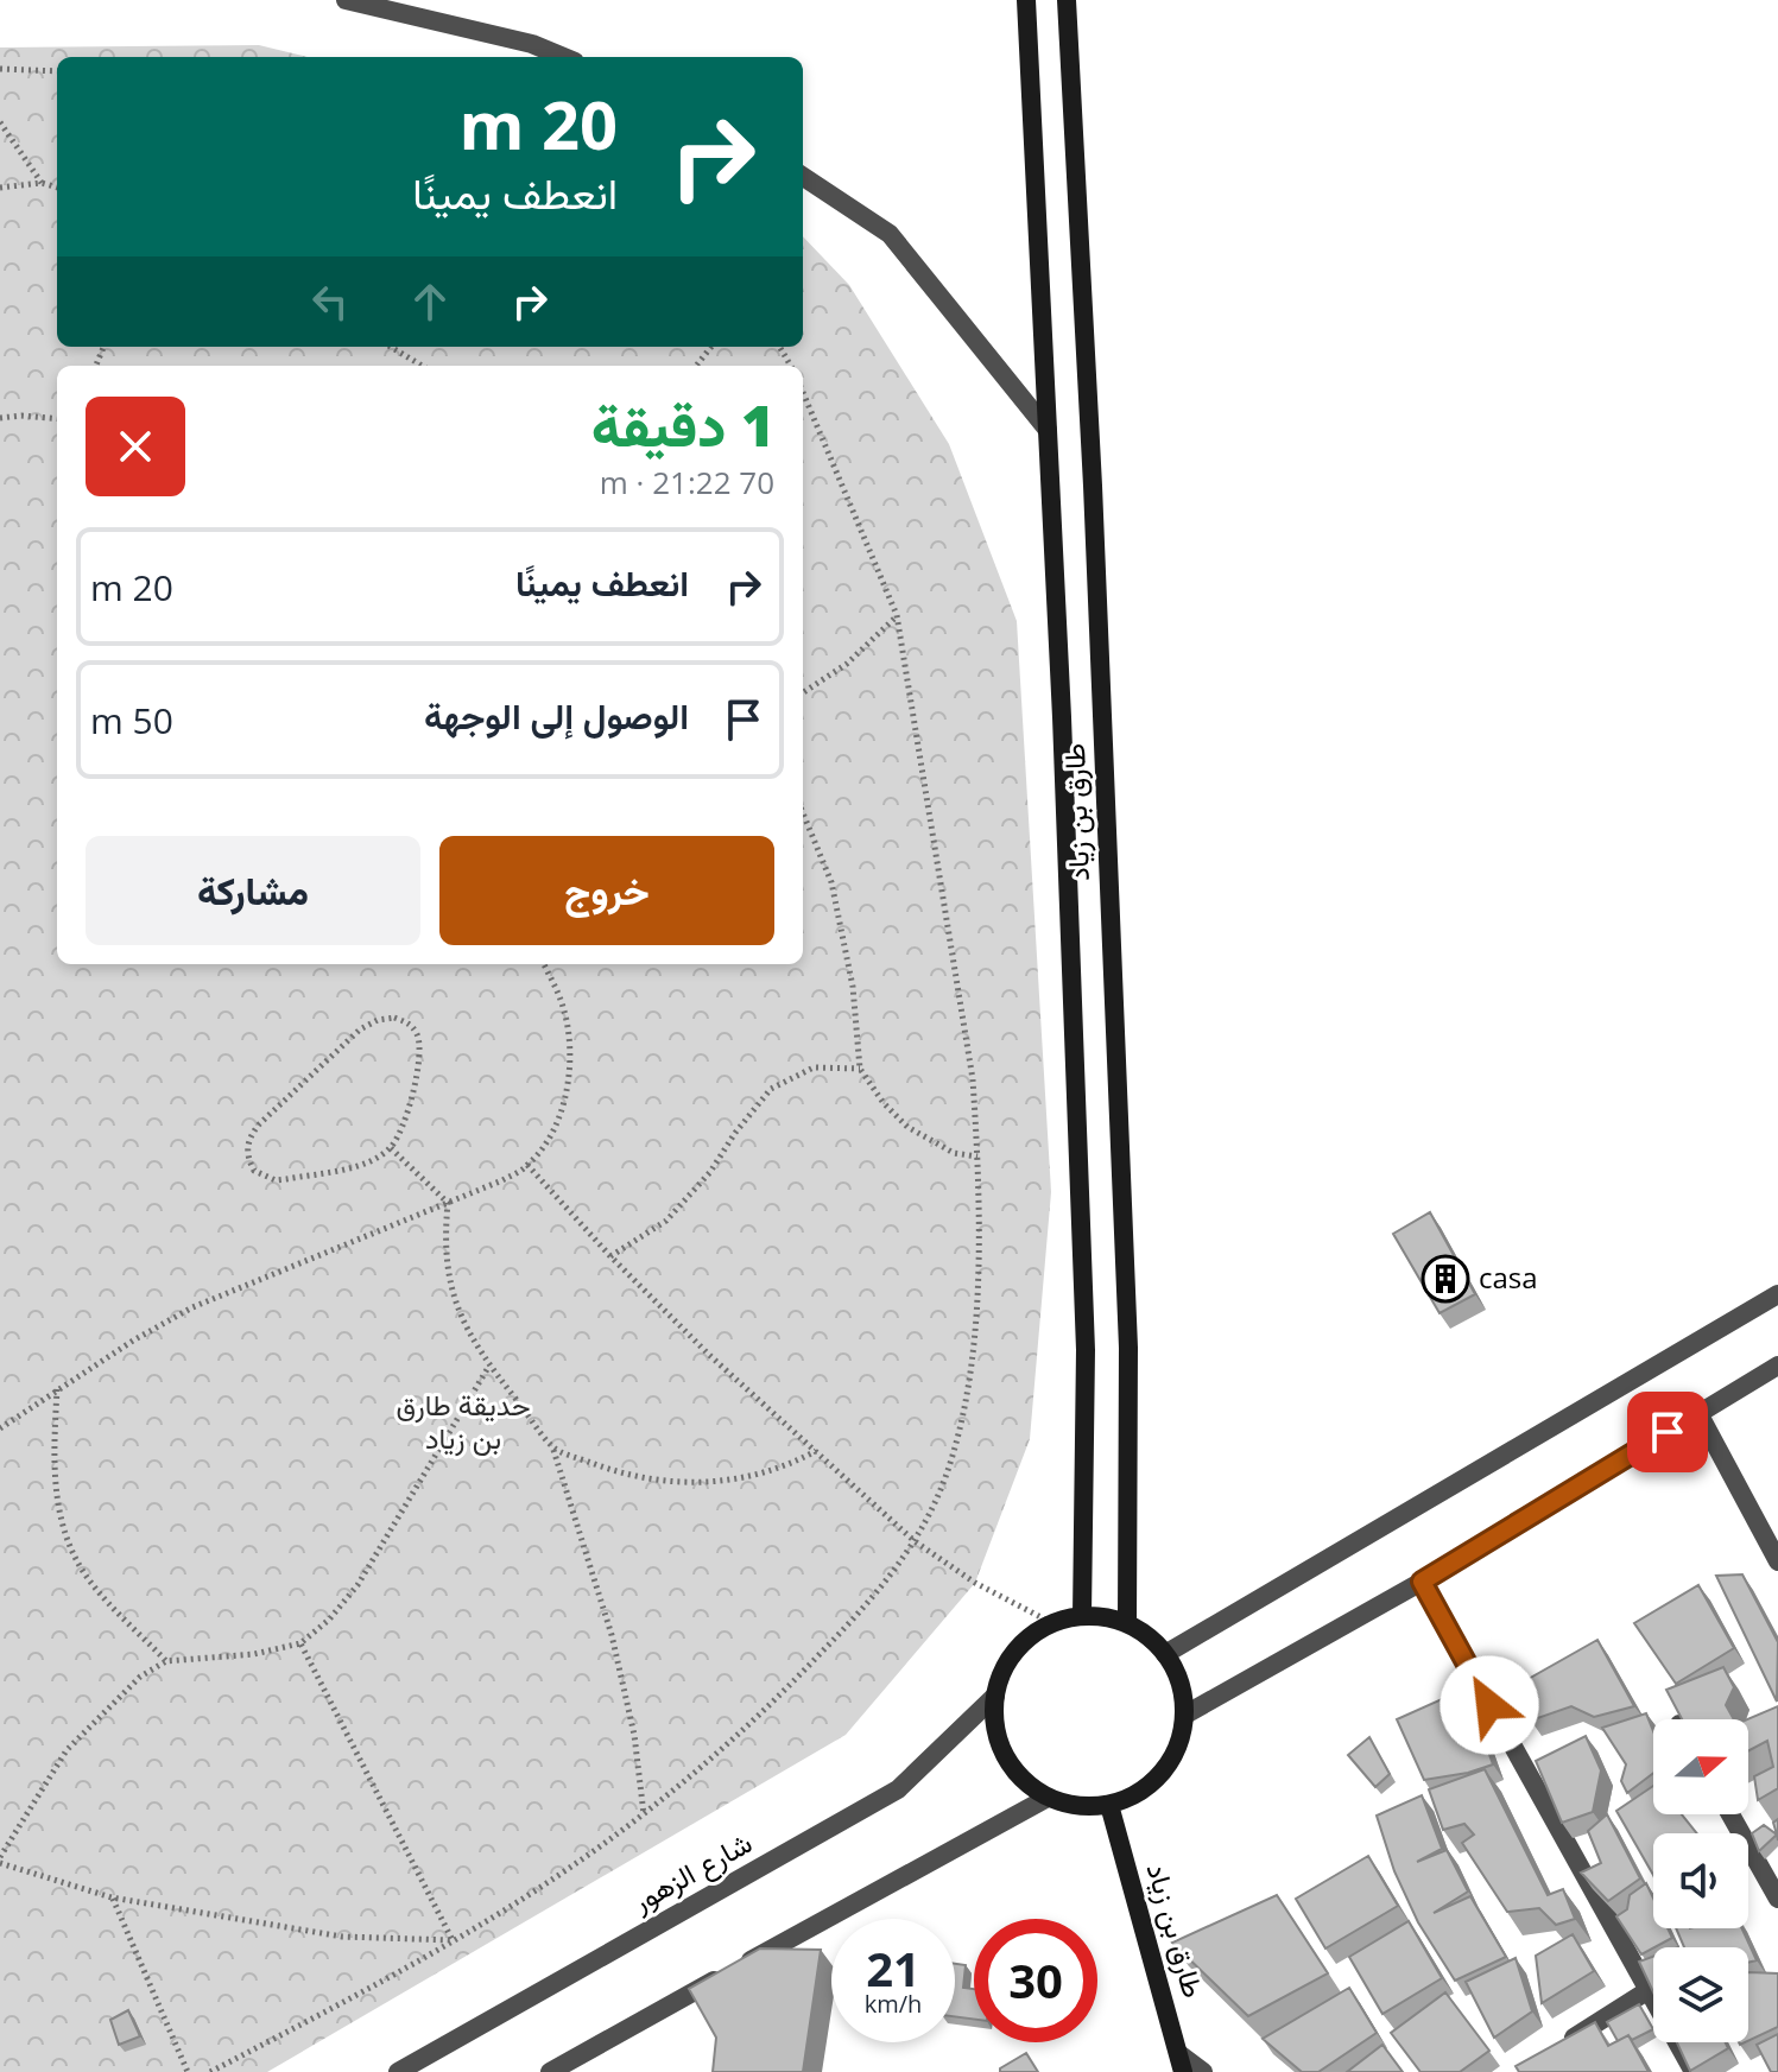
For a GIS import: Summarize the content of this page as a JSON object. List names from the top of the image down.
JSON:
{
  "streets": {
    "main road": ["طارق بن زياد"],
    "street": ["شارع الزهور"]
  },
  "crossings": [
    ["طارق بن زياد", "شارع الزهور"]
  ],
  "parks": ["حديقة طارق بن زياد"],
  "places": {
    "building": ["casa"]
  },
  "north": "right",
  "page": {
    "turn": ["20 m", "انعطف يمينًا"],
    "heading": ["1 دقيقة", "70 m · 21:22"],
    "list": [
      {
        "name": "انعطف يمينًا",
        "value": "20 m"
      },
      {
        "name": "الوصول إلى الوجهة",
        "value": "50 m"
      }
    ],
    "buttons": ["خروج", "مشاركة"],
    "speed": "21 km/h",
    "limit": "30"
  }
}
